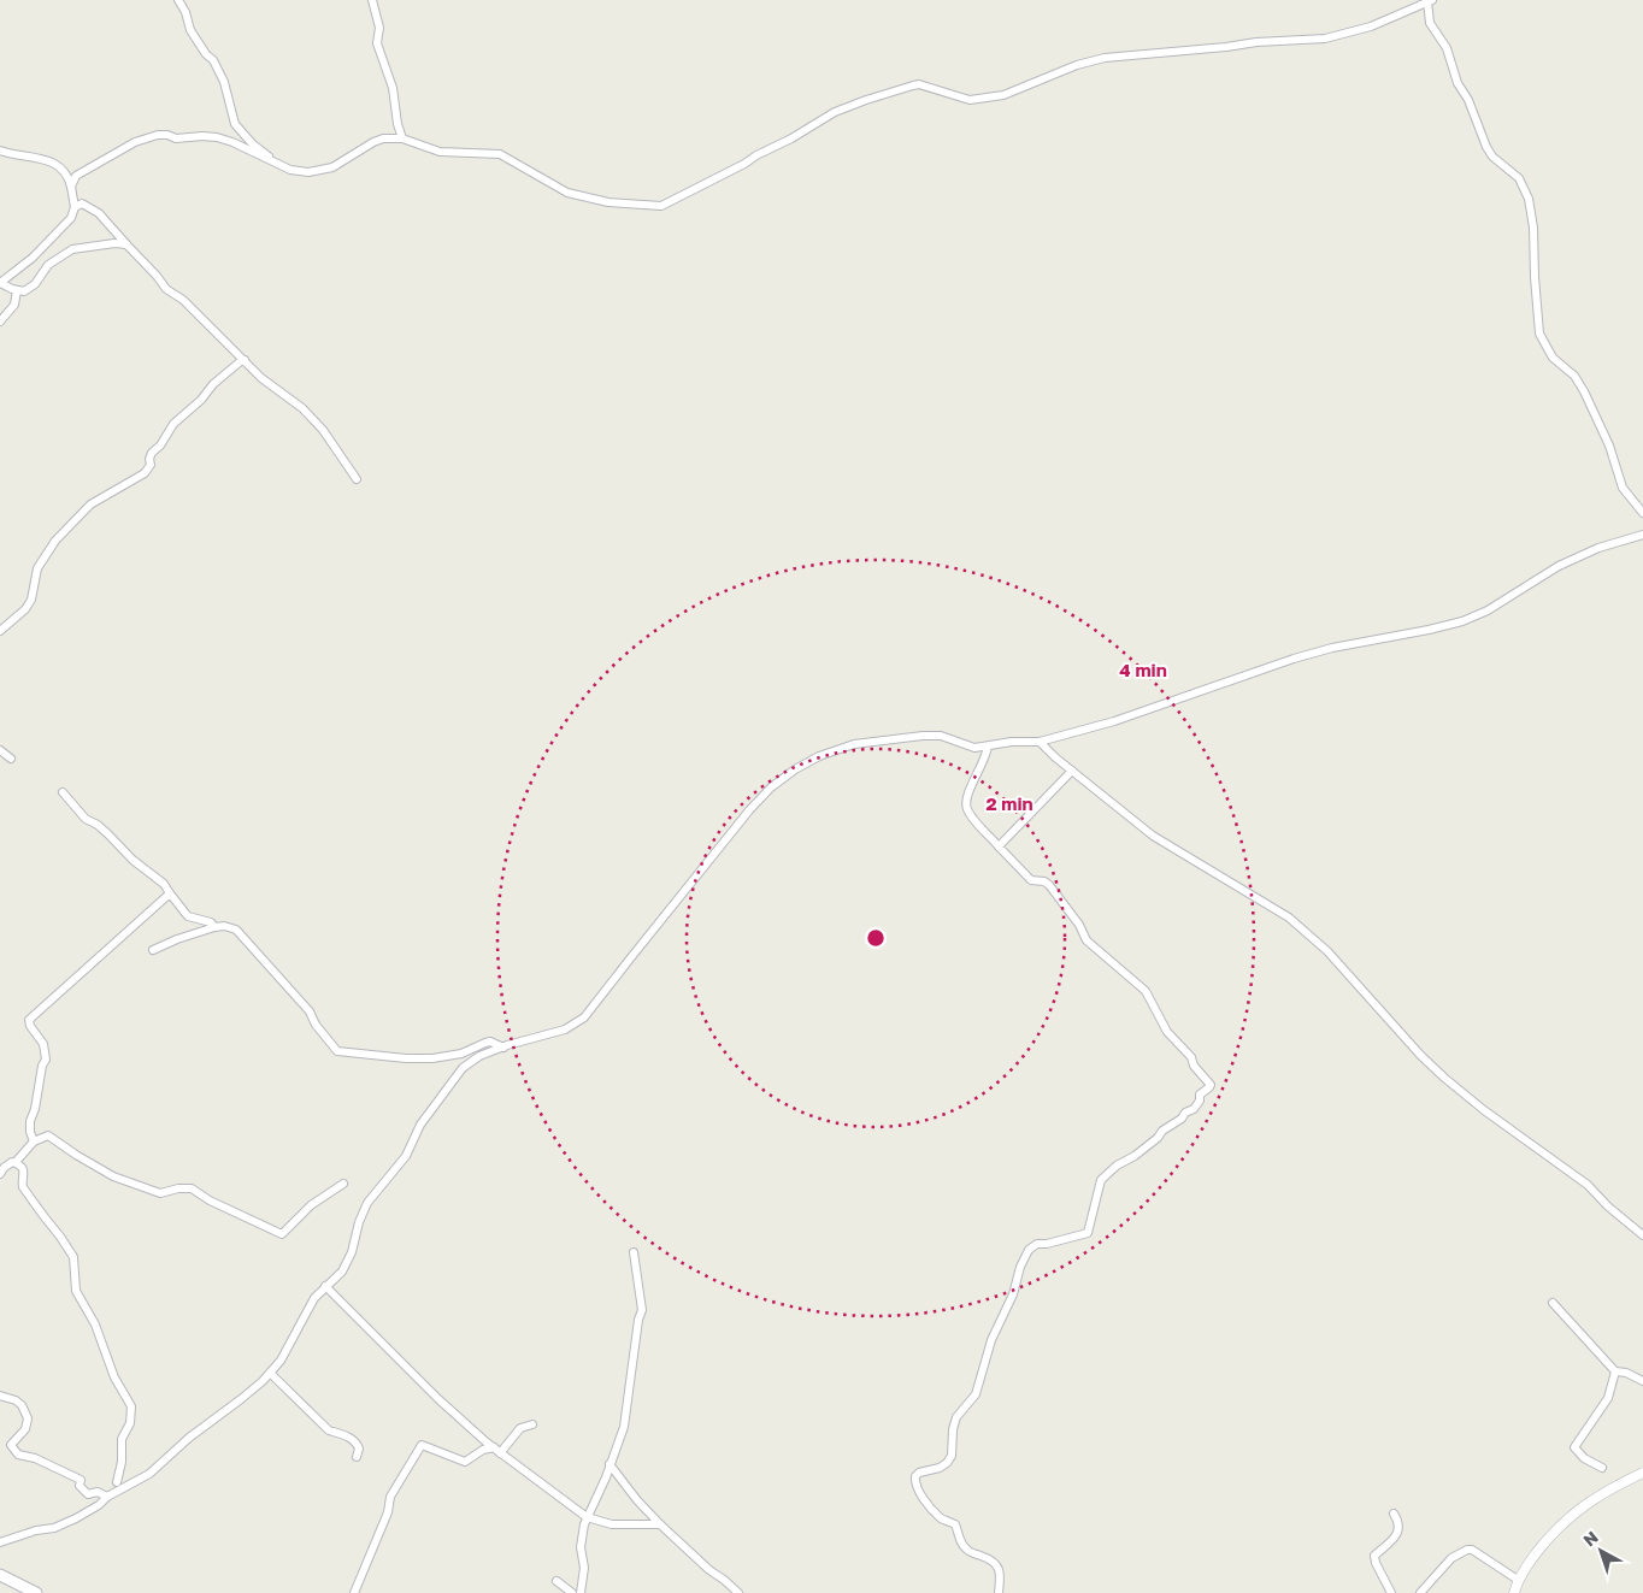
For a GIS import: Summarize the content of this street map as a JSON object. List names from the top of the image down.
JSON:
{
  "north": "top left",
  "rings": ["4 min", "2 min"]
}
